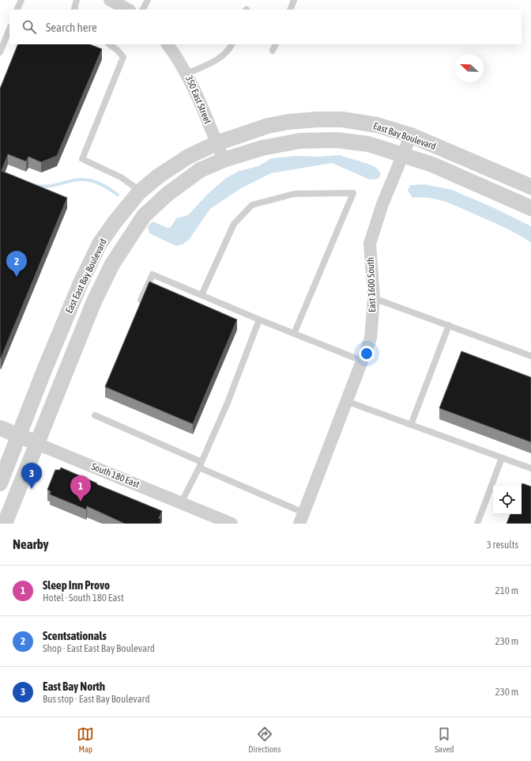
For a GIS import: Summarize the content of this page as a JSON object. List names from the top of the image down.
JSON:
{
  "streets": {
    "street": [
      "350 East Street",
      "East Bay Boulevard",
      "East East Bay Boulevard",
      "East 1600 South",
      "South 180 East"
    ]
  },
  "crossings": [
    ["350 East Street", "East Bay Boulevard"],
    ["350 East Street", "East East Bay Boulevard"],
    ["East Bay Boulevard", "East East Bay Boulevard"],
    ["East Bay Boulevard", "East 1600 South"],
    ["East East Bay Boulevard", "South 180 East"]
  ],
  "north": "top left",
  "page": {
    "search": "Search here",
    "pins": ["2", "3", "1"],
    "heading": ["Nearby", "3 results"],
    "list": [
      {
        "mark": "1",
        "name": "Sleep Inn Provo",
        "note": "Hotel · South 180 East",
        "value": "210 m"
      },
      {
        "mark": "2",
        "name": "Scentsationals",
        "note": "Shop · East East Bay Boulevard",
        "value": "230 m"
      },
      {
        "mark": "3",
        "name": "East Bay North",
        "note": "Bus stop · East Bay Boulevard",
        "value": "230 m"
      }
    ],
    "nav": ["Map", "Directions", "Saved"]
  }
}
